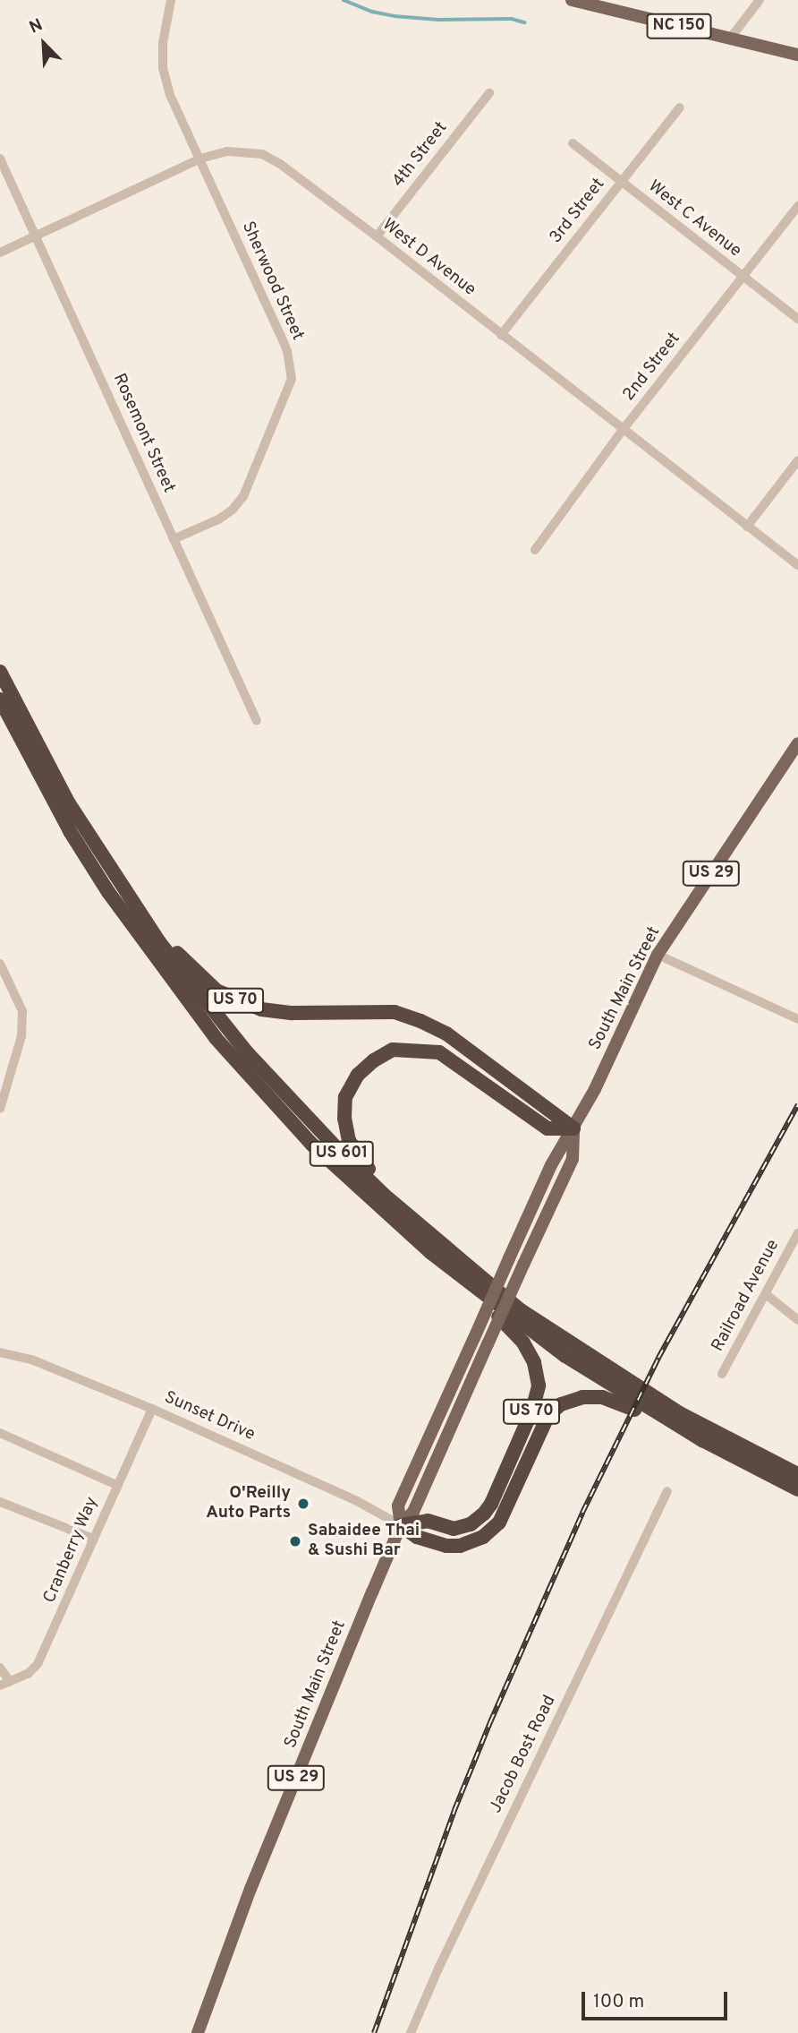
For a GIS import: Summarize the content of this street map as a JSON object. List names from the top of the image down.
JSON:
{
  "streets": {
    "highway": ["US 70", "US 601"],
    "main road": ["NC 150", "US 29", "South Main Street"],
    "street": [
      "4th Street",
      "3rd Street",
      "West C Avenue",
      "West D Avenue",
      "Sherwood Street",
      "2nd Street",
      "Rosemont Street",
      "Railroad Avenue",
      "Sunset Drive",
      "Cranberry Way",
      "Jacob Bost Road"
    ]
  },
  "crossings": [
    ["4th Street", "West D Avenue"],
    ["3rd Street", "West C Avenue"],
    ["3rd Street", "West D Avenue"],
    ["West C Avenue", "2nd Street"],
    ["West D Avenue", "Sherwood Street"],
    ["West D Avenue", "2nd Street"],
    ["West D Avenue", "Rosemont Street"],
    ["Sherwood Street", "Rosemont Street"],
    ["South Main Street", "US 70"],
    ["South Main Street", "Sunset Drive"],
    ["US 70", "US 601"],
    ["US 70", "Sunset Drive"],
    ["Sunset Drive", "Cranberry Way"]
  ],
  "places": ["O'Reilly Auto Parts", "Sabaidee Thai & Sushi Bar"],
  "scale_bar": "100 m",
  "north": "top left"
}
